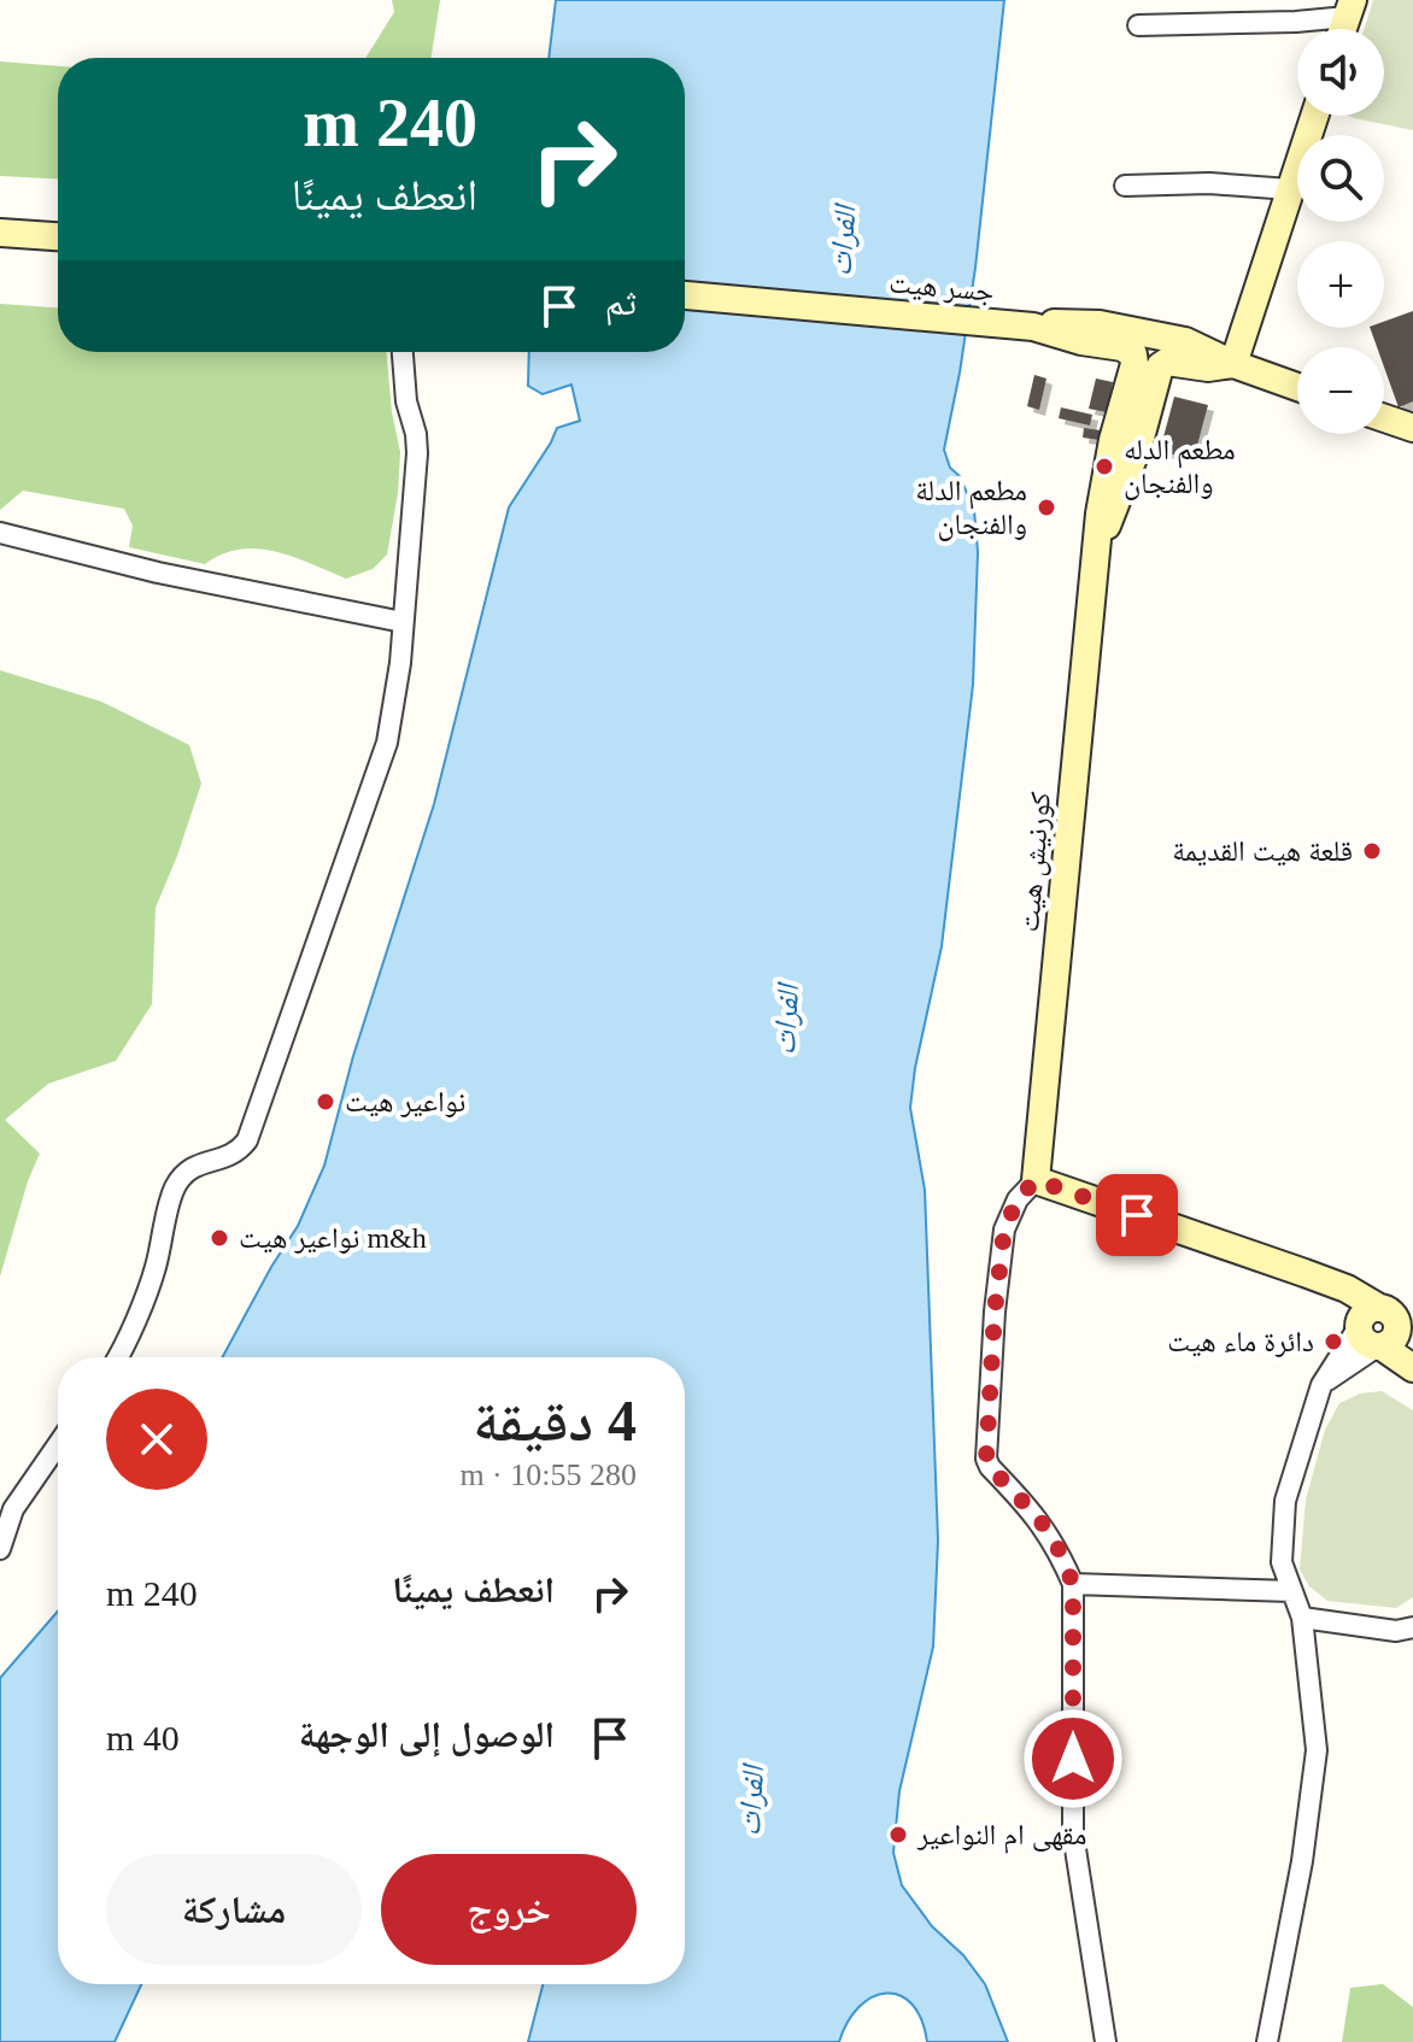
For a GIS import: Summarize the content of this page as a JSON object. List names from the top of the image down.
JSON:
{
  "streets": {
    "street": ["جسر هيت", "كورنيش هيت"]
  },
  "crossings": [
    ["جسر هيت", "كورنيش هيت"]
  ],
  "water": ["الفرات"],
  "places": [
    "مطعم الدله والفنجان",
    "مطعم الدلة والفنجان",
    "قلعة هيت القديمة",
    "نواعير هيت",
    "نواعير هيت m&h",
    "دائرة ماء هيت",
    "مقهى ام النواعير"
  ],
  "page": {
    "map_buttons": ["+", "−"],
    "turn": ["240 m", "انعطف يمينًا"],
    "then": "ثم",
    "heading": ["4 دقيقة", "280 m · 10:55"],
    "list": [
      {
        "name": "انعطف يمينًا",
        "value": "240 m"
      },
      {
        "name": "الوصول إلى الوجهة",
        "value": "40 m"
      }
    ],
    "buttons": ["خروج", "مشاركة"]
  }
}
